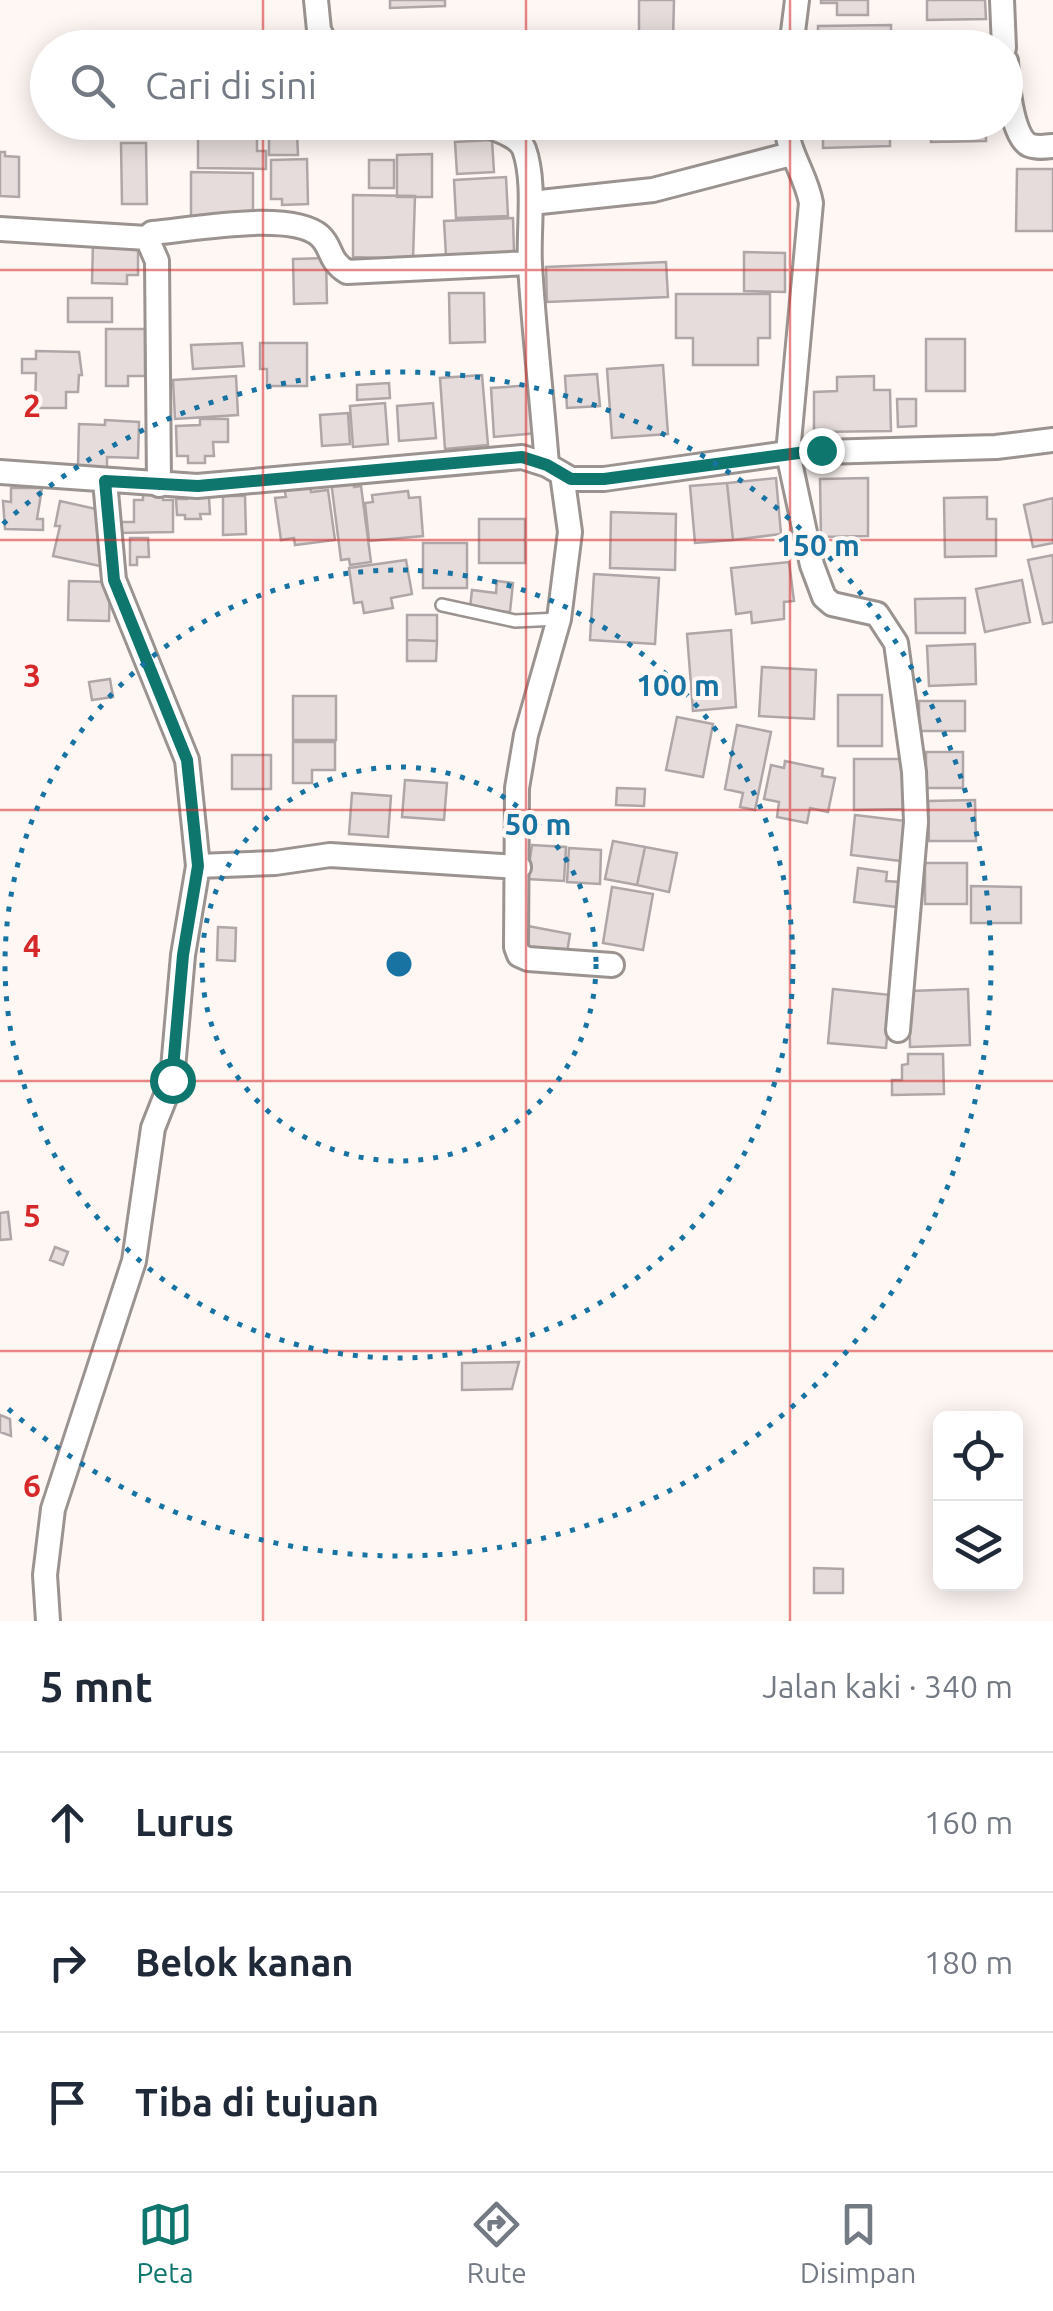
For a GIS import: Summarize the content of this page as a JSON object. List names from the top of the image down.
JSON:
{
  "page": {
    "search": "Cari di sini",
    "heading": ["5 mnt", "Jalan kaki · 340 m"],
    "list": [
      ["Lurus", "160 m"],
      ["Belok kanan", "180 m"],
      "Tiba di tujuan"
    ],
    "nav": ["Peta", "Rute", "Disimpan"]
  },
  "grid": {
    "rows": [
      "2",
      "3",
      "4",
      "5",
      "6"
    ]
  },
  "rings": ["150 m", "100 m", "50 m"]
}
